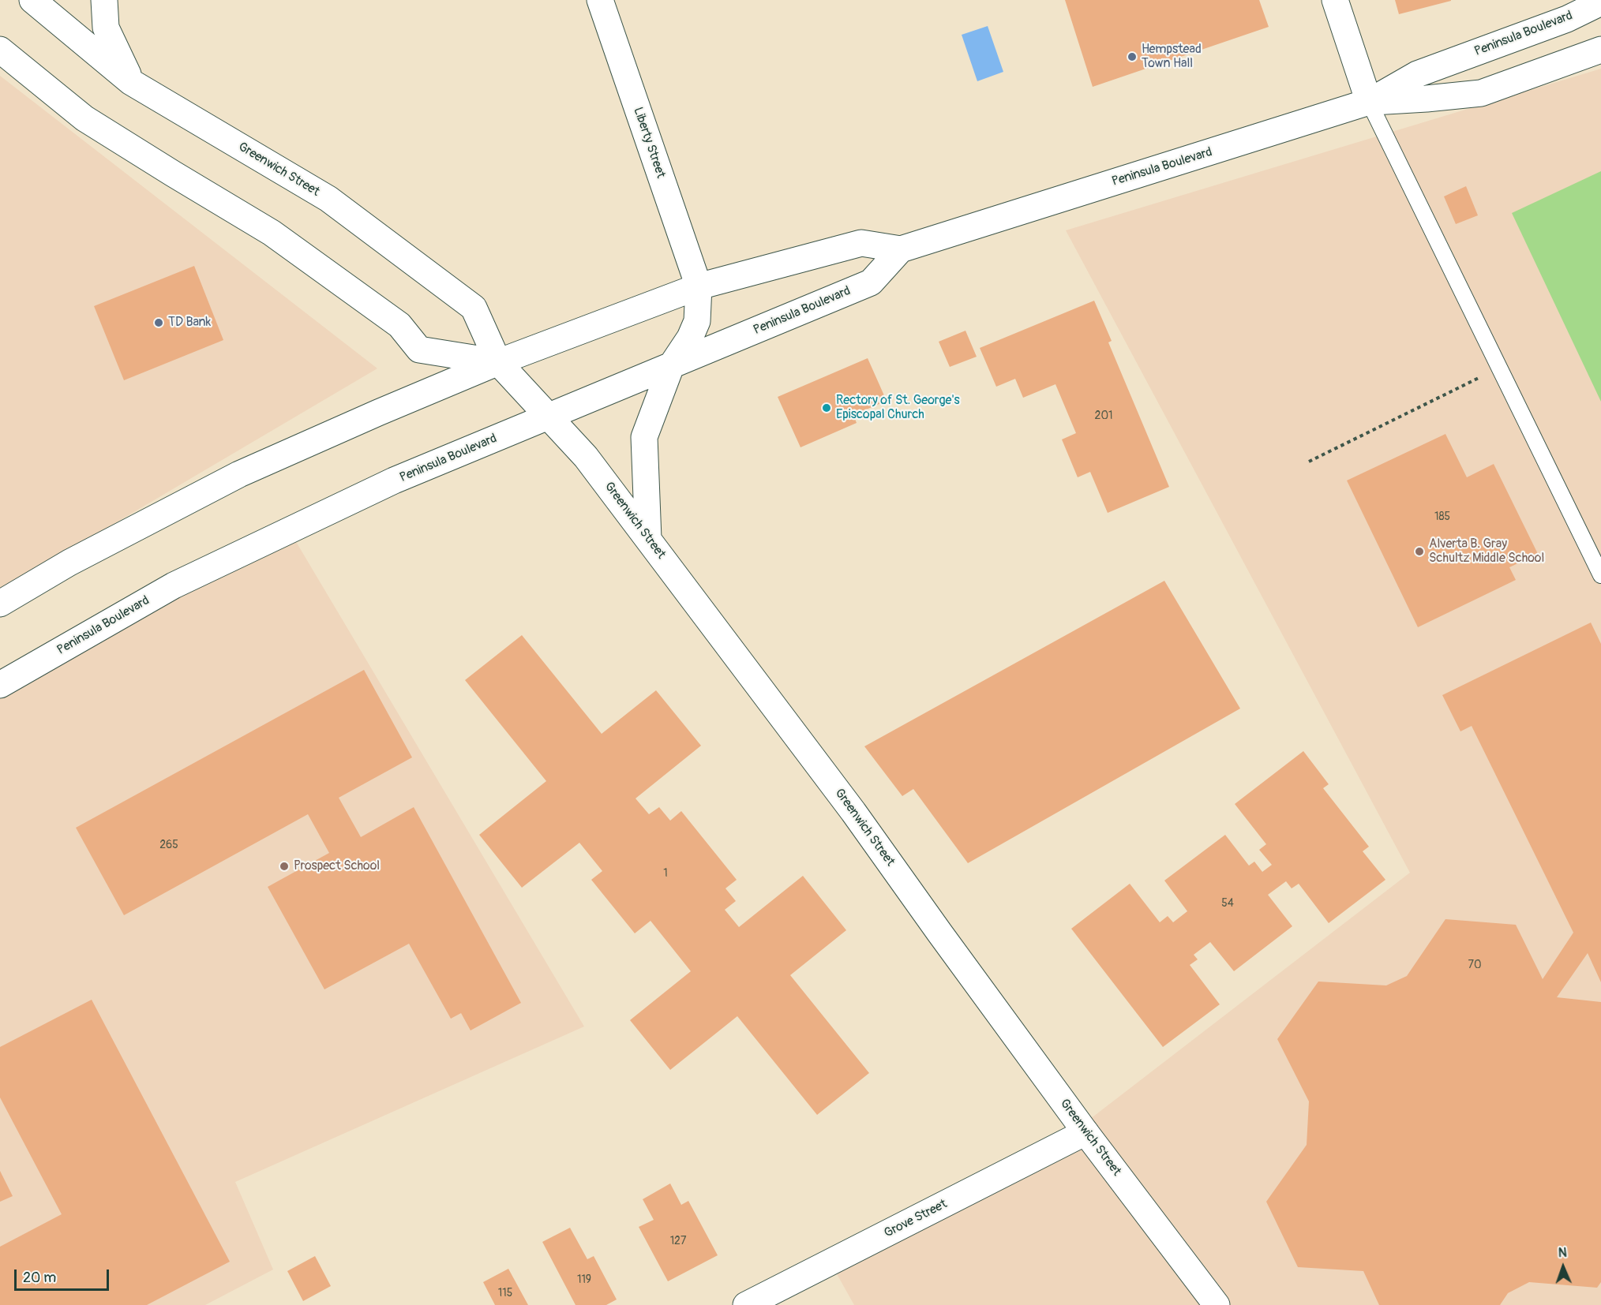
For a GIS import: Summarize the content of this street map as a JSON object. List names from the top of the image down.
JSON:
{
  "streets": {
    "main road": [
      "Peninsula Boulevard",
      "Liberty Street",
      "Greenwich Street",
      "Grove Street"
    ]
  },
  "crossings": [
    ["Peninsula Boulevard", "Liberty Street"],
    ["Peninsula Boulevard", "Greenwich Street"],
    ["Greenwich Street", "Grove Street"]
  ],
  "places": [
    "Hempstead Town Hall",
    "TD Bank",
    "Rectory of St. George's Episcopal Church",
    "Alverta B. Gray Schultz Middle School",
    "Prospect School"
  ],
  "house_numbers": [
    "201",
    "185",
    "265",
    "1",
    "54",
    "70",
    "127",
    "119",
    "115"
  ],
  "scale_bar": "20 m",
  "north": "top"
}
